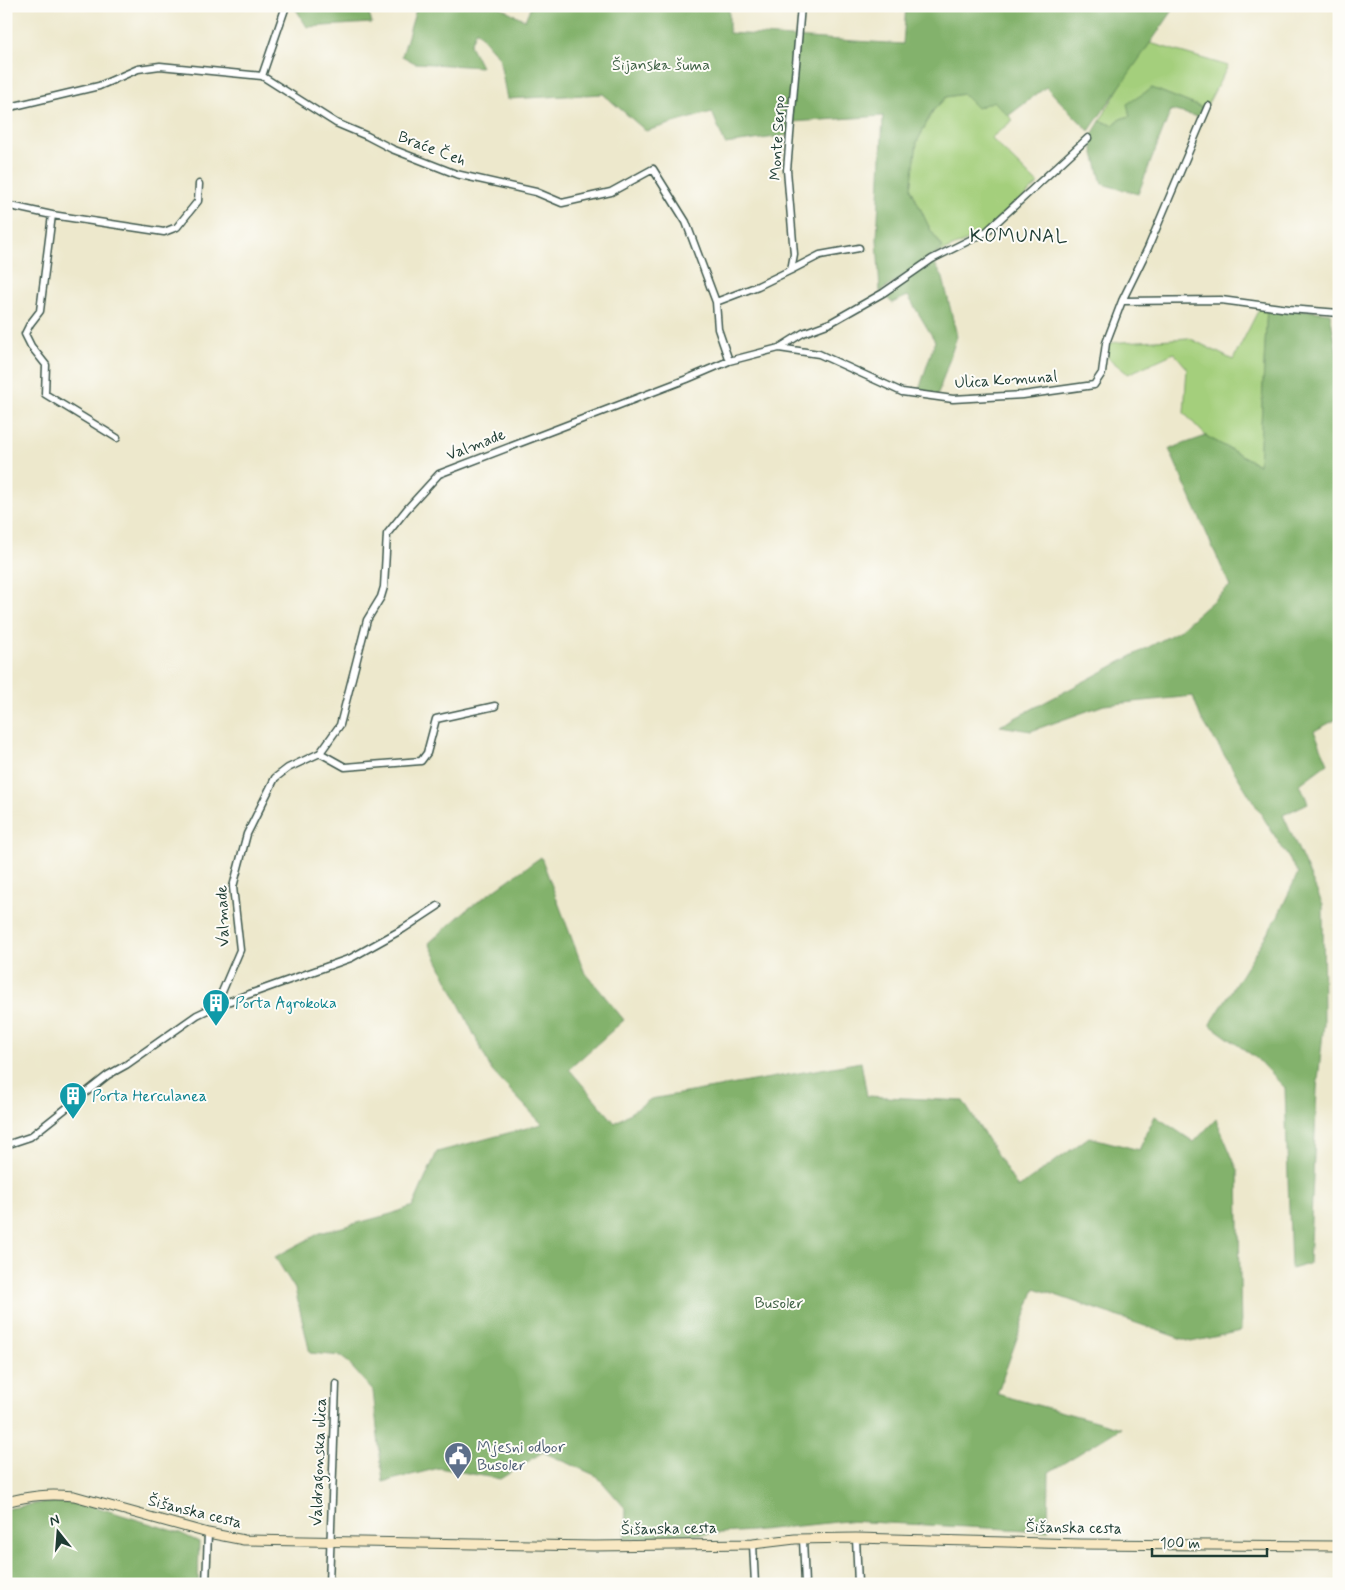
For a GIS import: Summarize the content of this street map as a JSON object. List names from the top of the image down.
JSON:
{
  "streets": {
    "main road": ["Šišanska cesta"],
    "street": [
      "Monte Serpo",
      "Braće Čeh",
      "Ulica Komunal",
      "Valmade",
      "Valdragonska ulica"
    ]
  },
  "crossings": [
    ["Braće Čeh", "Ulica Komunal"],
    ["Braće Čeh", "Valmade"],
    ["Ulica Komunal", "Valmade"],
    ["Valdragonska ulica", "Šišanska cesta"]
  ],
  "districts": ["KOMUNAL"],
  "parks": ["Šijanska šuma", "Busoler"],
  "places": {
    "building": ["Porta Agrokoka", "Porta Herculanea"],
    "public building": ["Mjesni odbor Busoler"]
  },
  "scale_bar": "100 m",
  "north": "top"
}
